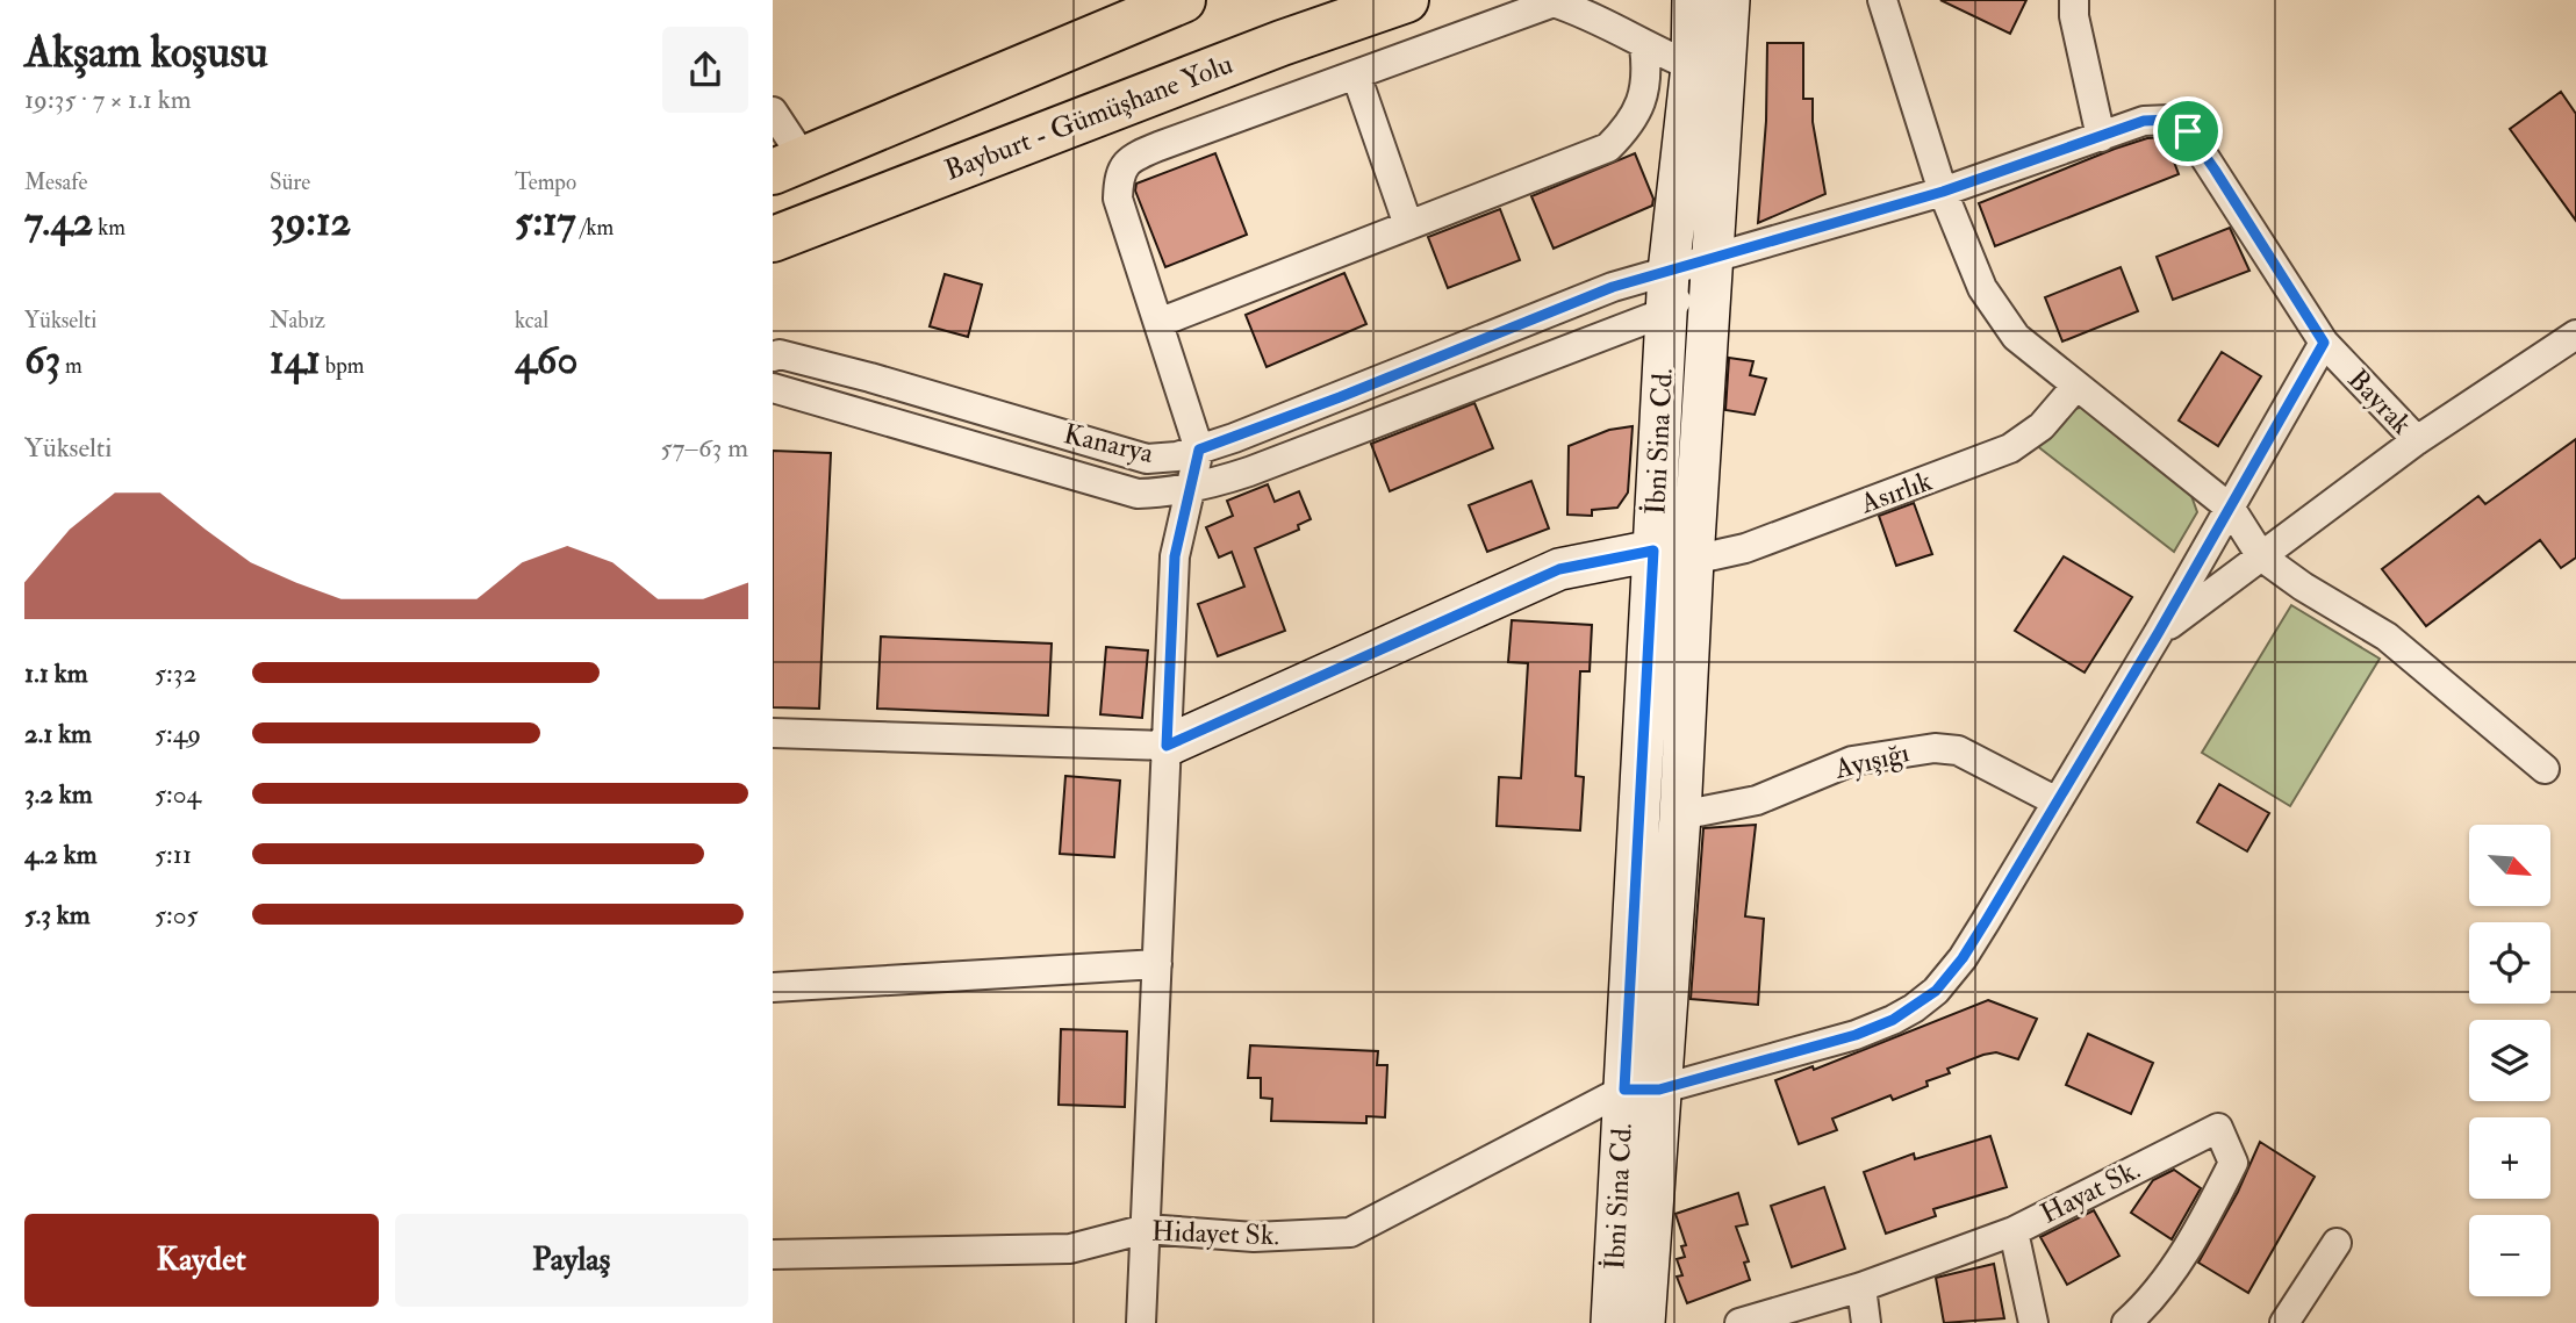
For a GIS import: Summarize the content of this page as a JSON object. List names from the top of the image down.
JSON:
{
  "streets": {
    "highway": ["Bayburt - Gümüşhane Yolu"],
    "main road": ["İbni Sina Cd."],
    "street": [
      "Bayrak",
      "Kanarya",
      "Asırlık",
      "Ayışığı",
      "Hayat Sk.",
      "Hidayet Sk."
    ]
  },
  "crossings": [
    ["Bayrak", "İbni Sina Cd."],
    ["Bayrak", "Kanarya"],
    ["Bayrak", "Hidayet Sk."],
    ["İbni Sina Cd.", "Kanarya"],
    ["İbni Sina Cd.", "Asırlık"],
    ["İbni Sina Cd.", "Ayışığı"],
    ["İbni Sina Cd.", "Hidayet Sk."],
    ["Ayışığı", "Hidayet Sk."]
  ],
  "north": "bottom right",
  "page": {
    "heading": ["Akşam koşusu", "19:35 · 7 × 1.1 km"],
    "stats": [
      ["Mesafe", "7.42 km"],
      ["Süre", "39:12"],
      ["Tempo", "5:17 /km"],
      ["Yükselti", "63 m"],
      ["Nabız", "141 bpm"],
      ["kcal", "460"]
    ],
    "chart": ["Yükselti", "57–63 m"],
    "list": [
      {
        "name": "1.1 km",
        "note": "5:32"
      },
      {
        "name": "2.1 km",
        "note": "5:49"
      },
      {
        "name": "3.2 km",
        "note": "5:04"
      },
      {
        "name": "4.2 km",
        "note": "5:11"
      },
      {
        "name": "5.3 km",
        "note": "5:05"
      }
    ],
    "map_buttons": ["+", "−"],
    "buttons": ["Kaydet", "Paylaş"]
  }
}
